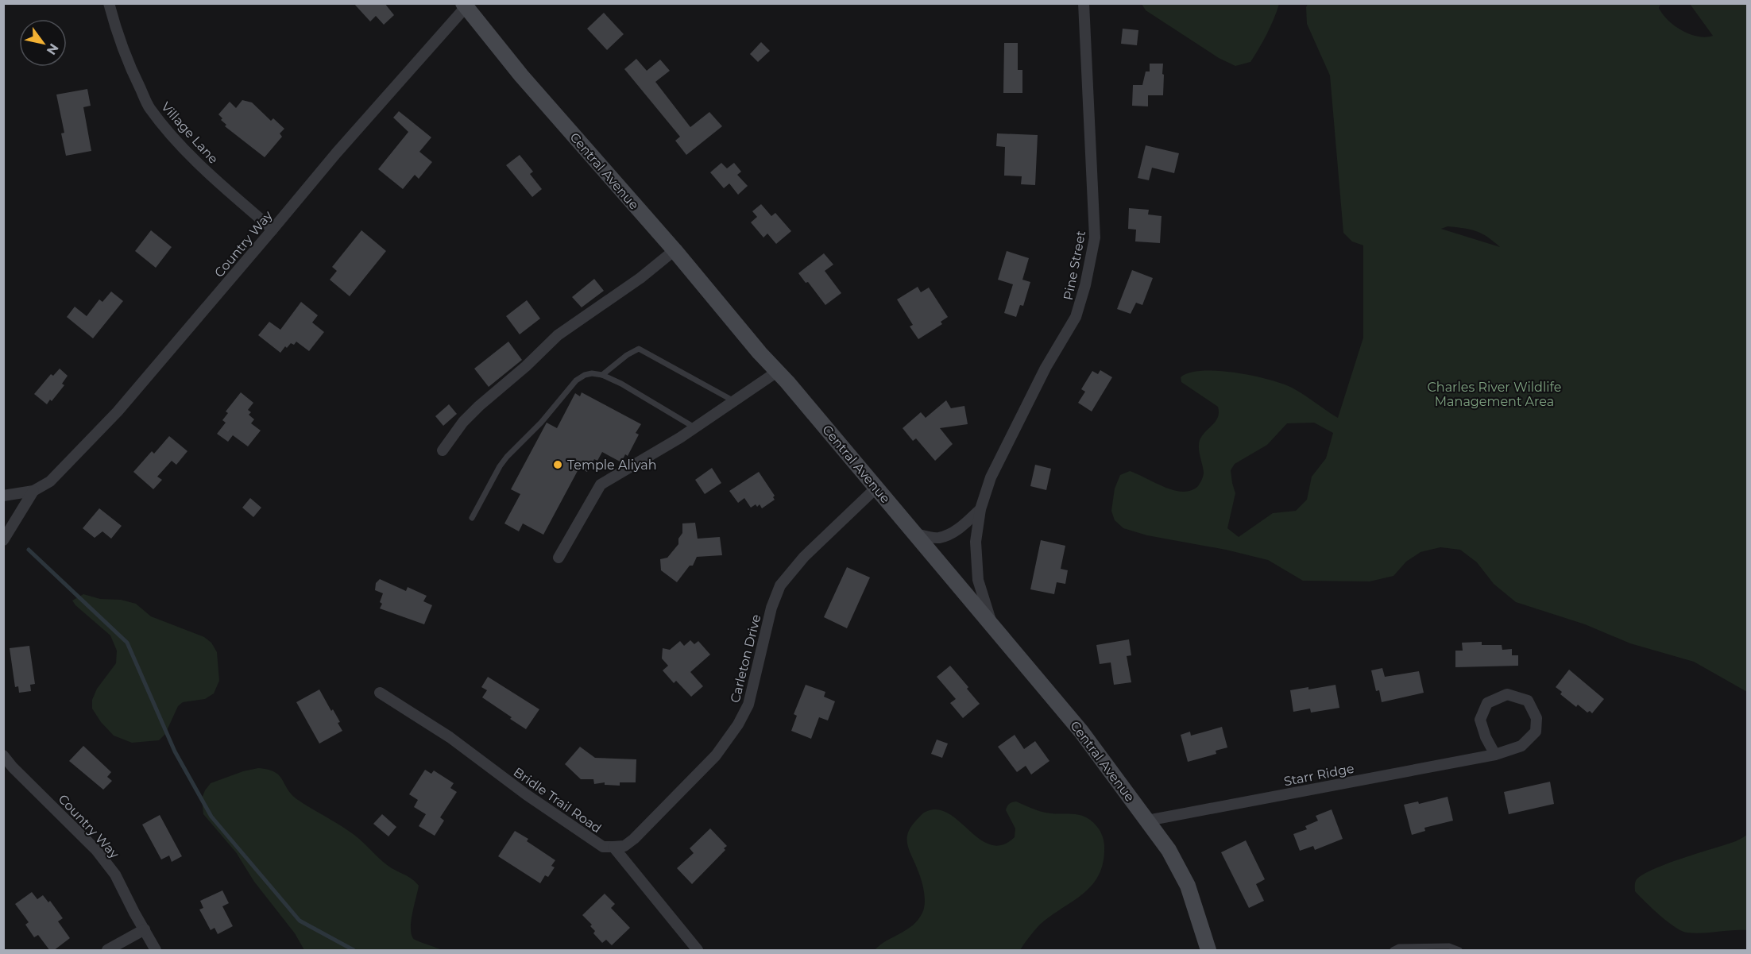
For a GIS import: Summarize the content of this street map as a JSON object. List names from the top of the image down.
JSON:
{
  "streets": {
    "main road": ["Central Avenue"],
    "street": [
      "Village Lane",
      "Country Way",
      "Pine Street",
      "Carleton Drive",
      "Starr Ridge",
      "Bridle Trail Road"
    ]
  },
  "crossings": [
    ["Village Lane", "Country Way"],
    ["Central Avenue", "Country Way"],
    ["Central Avenue", "Pine Street"],
    ["Central Avenue", "Carleton Drive"],
    ["Central Avenue", "Starr Ridge"],
    ["Carleton Drive", "Bridle Trail Road"]
  ],
  "parks": ["Charles River Wildlife Management Area"],
  "places": ["Temple Aliyah"],
  "north": "bottom right"
}
